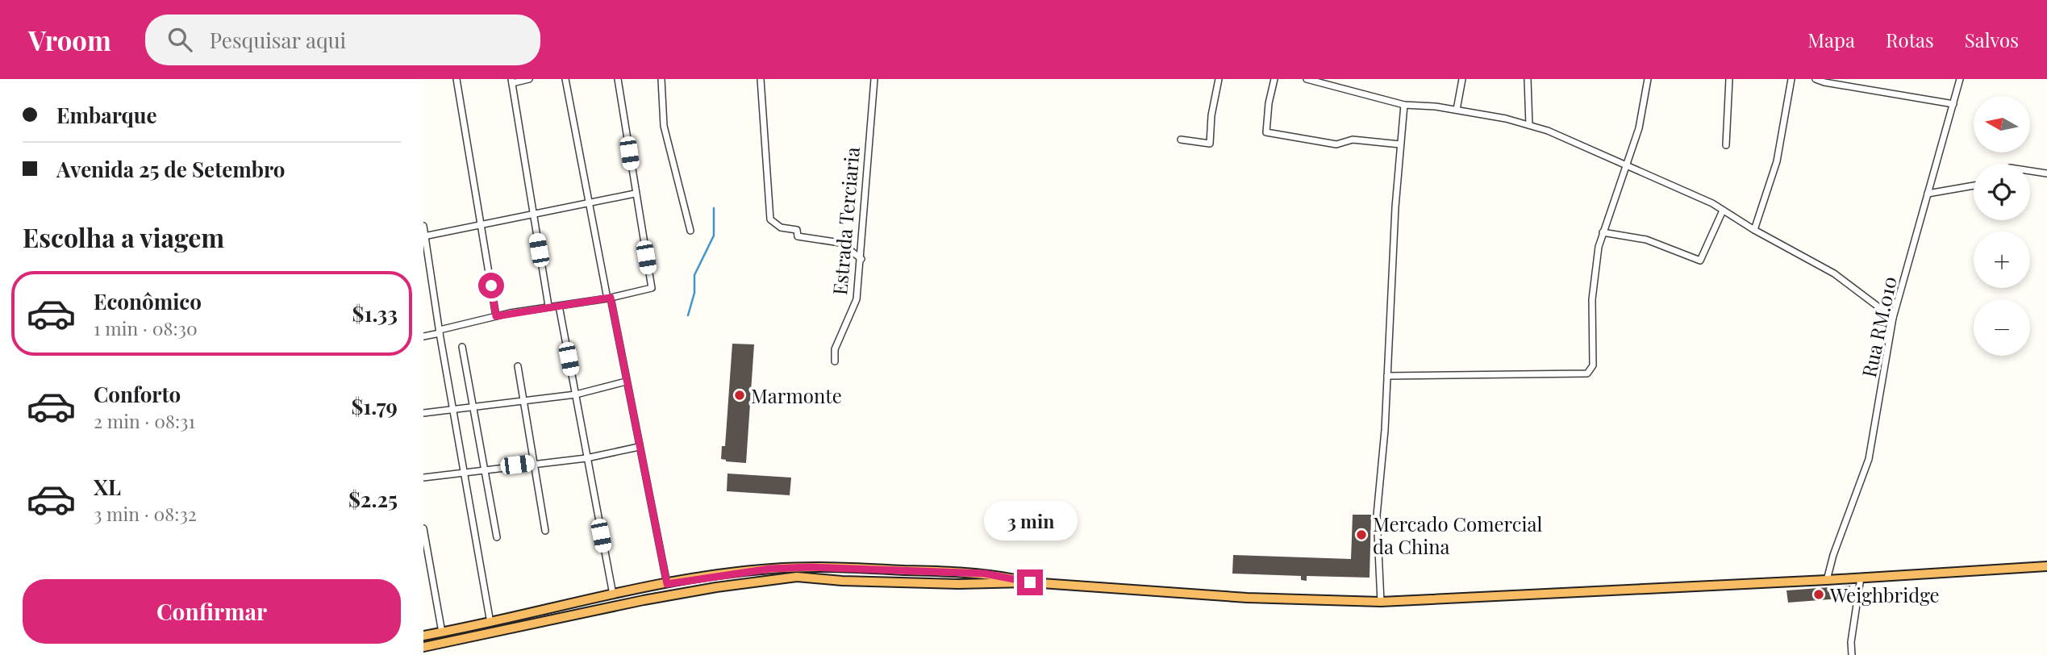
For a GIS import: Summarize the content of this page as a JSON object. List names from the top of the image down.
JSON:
{
  "streets": {
    "street": ["Estrada Terciaria", "Rua RM.010"]
  },
  "places": ["Marmonte", "Mercado Comercial da China", "Weighbridge"],
  "north": "left",
  "page": {
    "header": "Vroom",
    "search": "Pesquisar aqui",
    "nav": ["Mapa", "Rotas", "Salvos"],
    "banner": ["Embarque", "Avenida 25 de Setembro"],
    "map_buttons": ["+", "−"],
    "heading": "Escolha a viagem",
    "list": [
      {
        "name": "Econômico",
        "note": "1 min · 08:30",
        "value": "$1.33"
      },
      {
        "name": "Conforto",
        "note": "2 min · 08:31",
        "value": "$1.79"
      },
      {
        "name": "XL",
        "note": "3 min · 08:32",
        "value": "$2.25"
      }
    ],
    "bubble": "3 min",
    "buttons": "Confirmar"
  }
}
